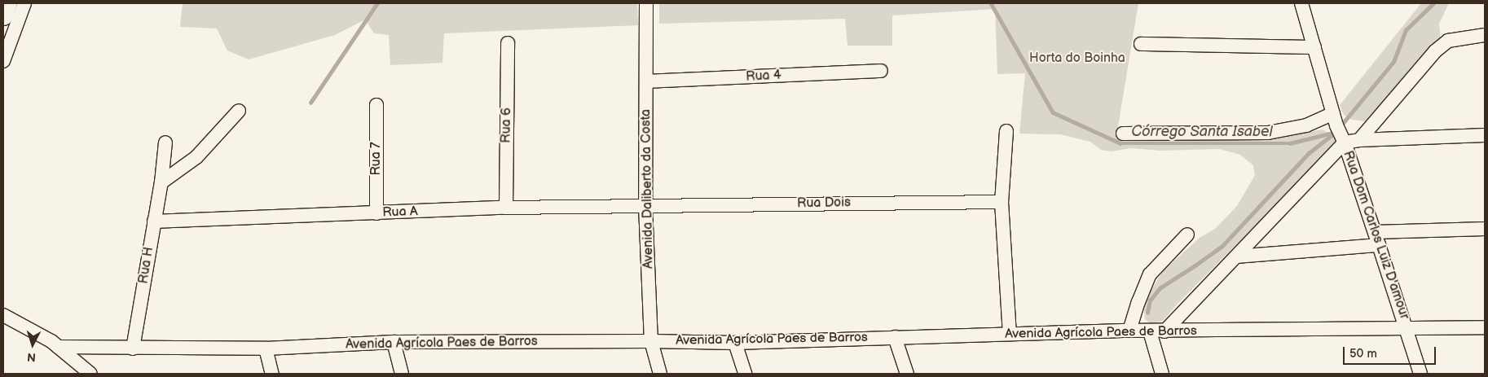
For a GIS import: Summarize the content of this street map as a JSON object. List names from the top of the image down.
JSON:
{
  "streets": {
    "street": [
      "Rua 4",
      "Rua 6",
      "Rua 7",
      "Avenida Daliberto da Costa",
      "Rua Dois",
      "Rua A",
      "Rua Dom Carlos Luiz D'amour",
      "Rua H",
      "Avenida Agrícola Paes de Barros"
    ]
  },
  "crossings": [
    ["Rua 4", "Avenida Daliberto da Costa"],
    ["Rua 6", "Rua A"],
    ["Rua 7", "Rua A"],
    ["Avenida Daliberto da Costa", "Rua Dois"],
    ["Avenida Daliberto da Costa", "Rua A"],
    ["Avenida Daliberto da Costa", "Avenida Agrícola Paes de Barros"],
    ["Rua Dois", "Rua A"],
    ["Rua A", "Rua H"],
    ["Rua Dom Carlos Luiz D'amour", "Avenida Agrícola Paes de Barros"],
    ["Rua H", "Avenida Agrícola Paes de Barros"]
  ],
  "water": ["Córrego Santa Isabel"],
  "parks": ["Horta do Boinha"],
  "scale_bar": "50 m",
  "north": "bottom"
}
